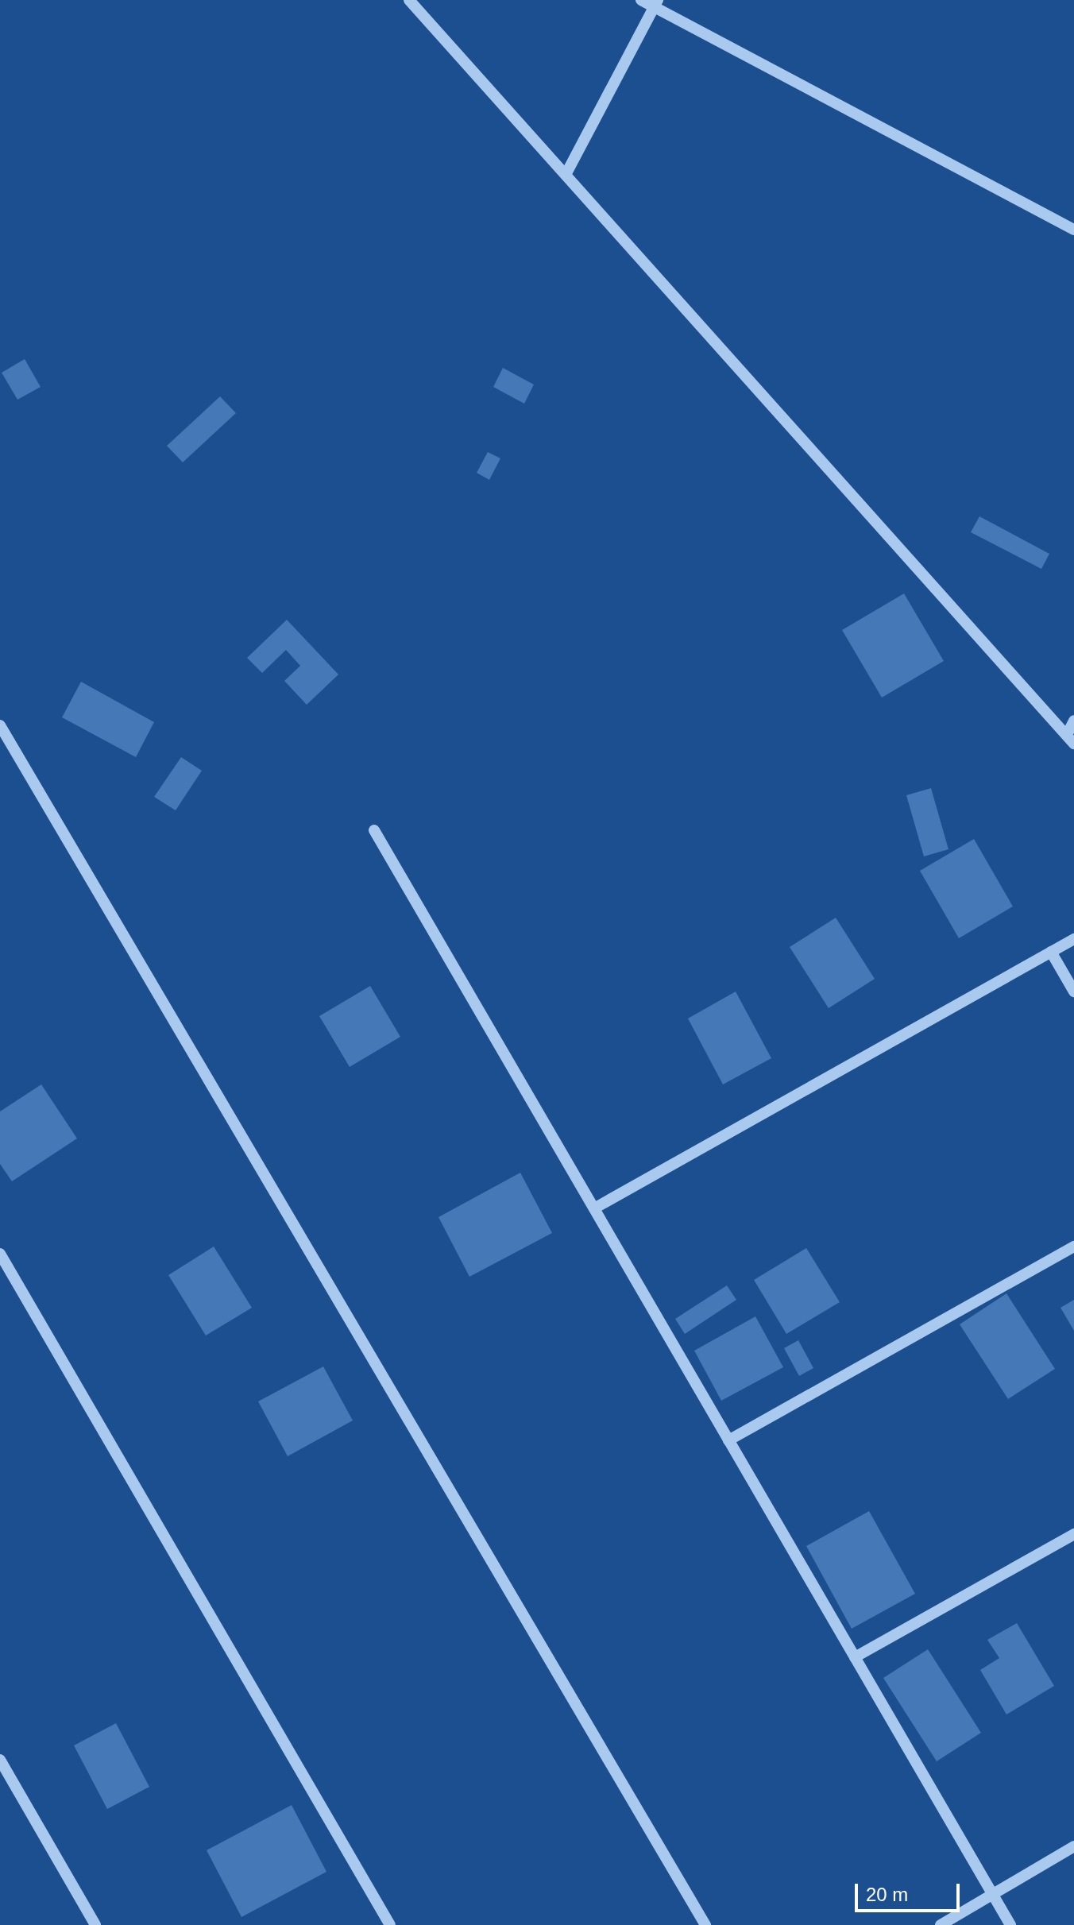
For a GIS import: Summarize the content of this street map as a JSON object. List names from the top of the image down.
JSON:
{
  "scale_bar": "20 m"
}
